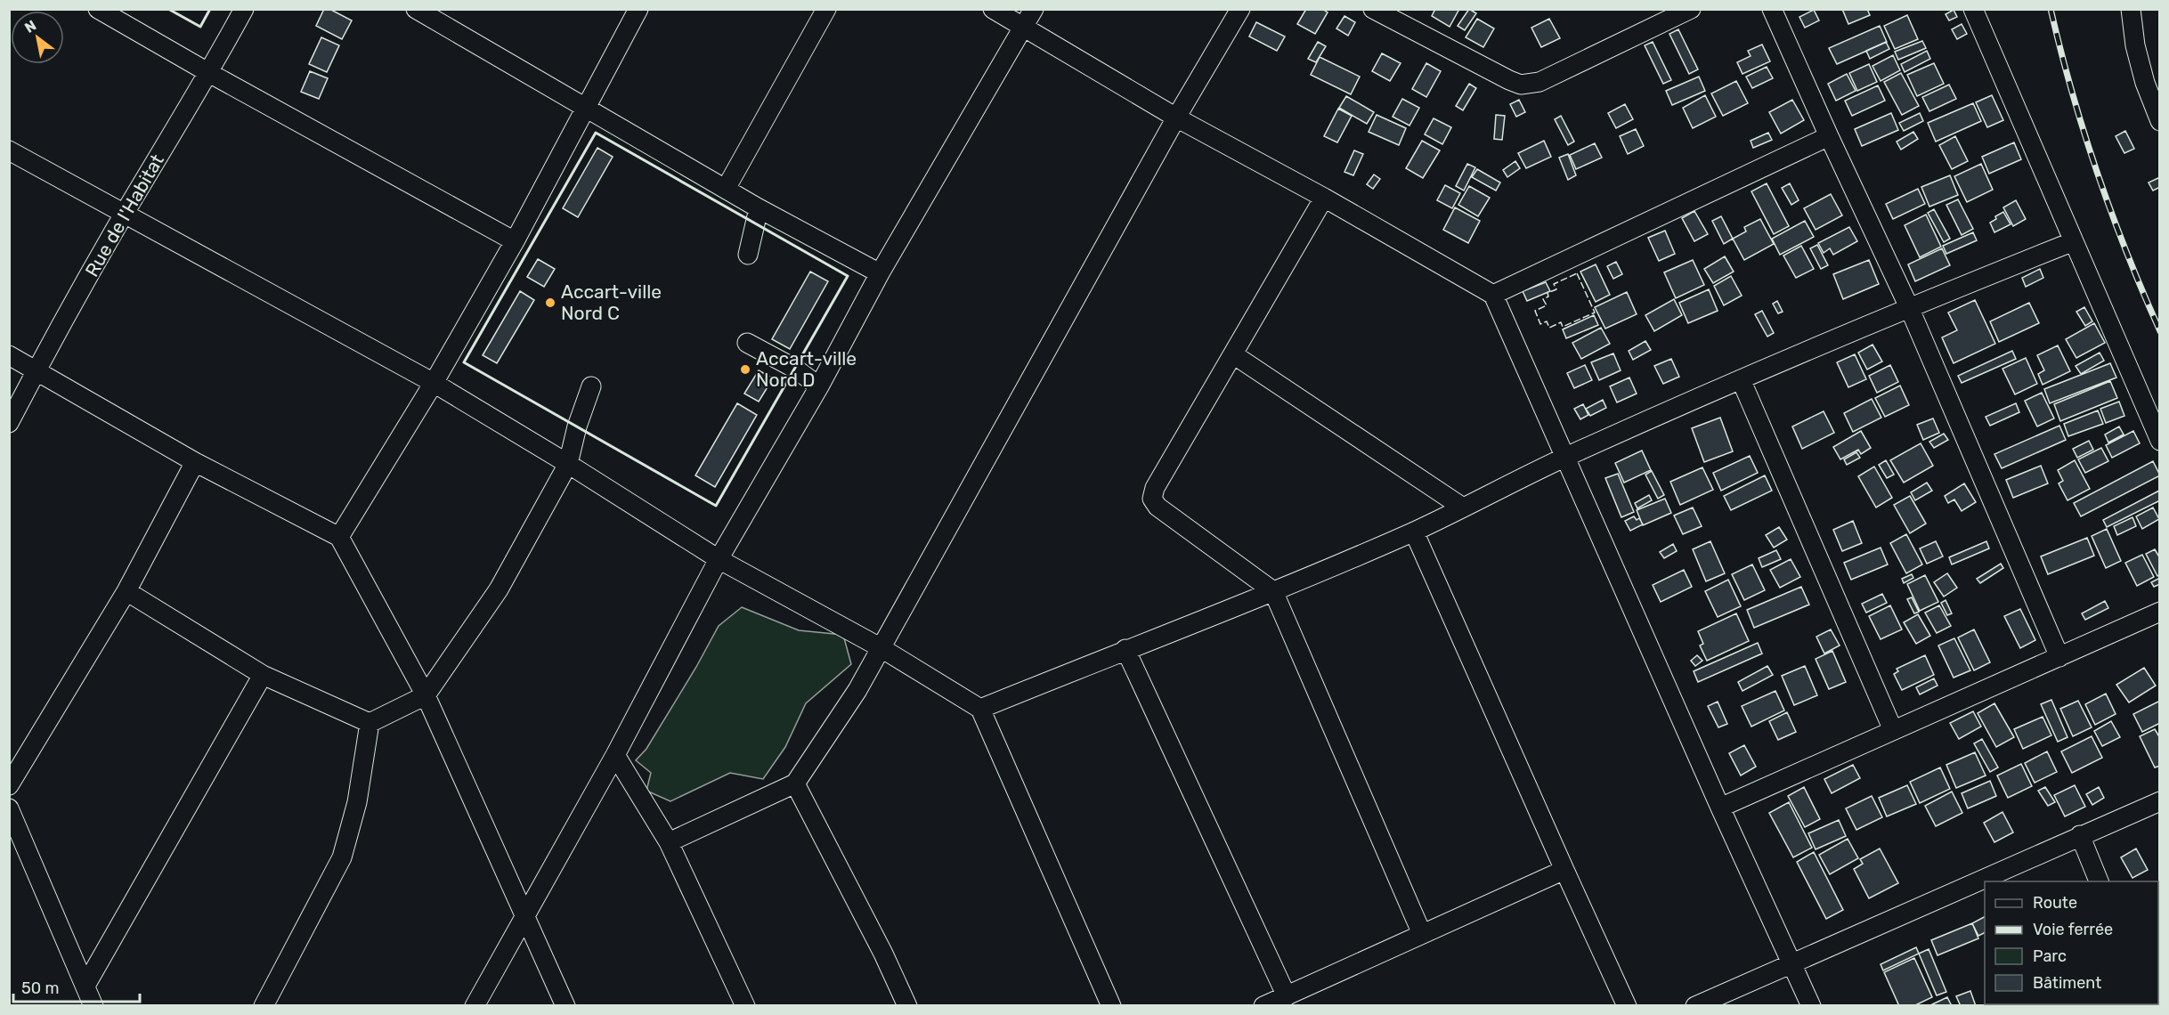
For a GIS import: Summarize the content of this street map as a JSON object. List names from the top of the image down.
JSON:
{
  "streets": {
    "street": ["Rue de l'Habitat"]
  },
  "places": ["Accart-ville Nord C", "Accart-ville Nord D"],
  "legend": [
    "Route",
    "Voie ferrée",
    "Parc",
    "Bâtiment"
  ],
  "scale_bar": "50 m",
  "north": "top left"
}
